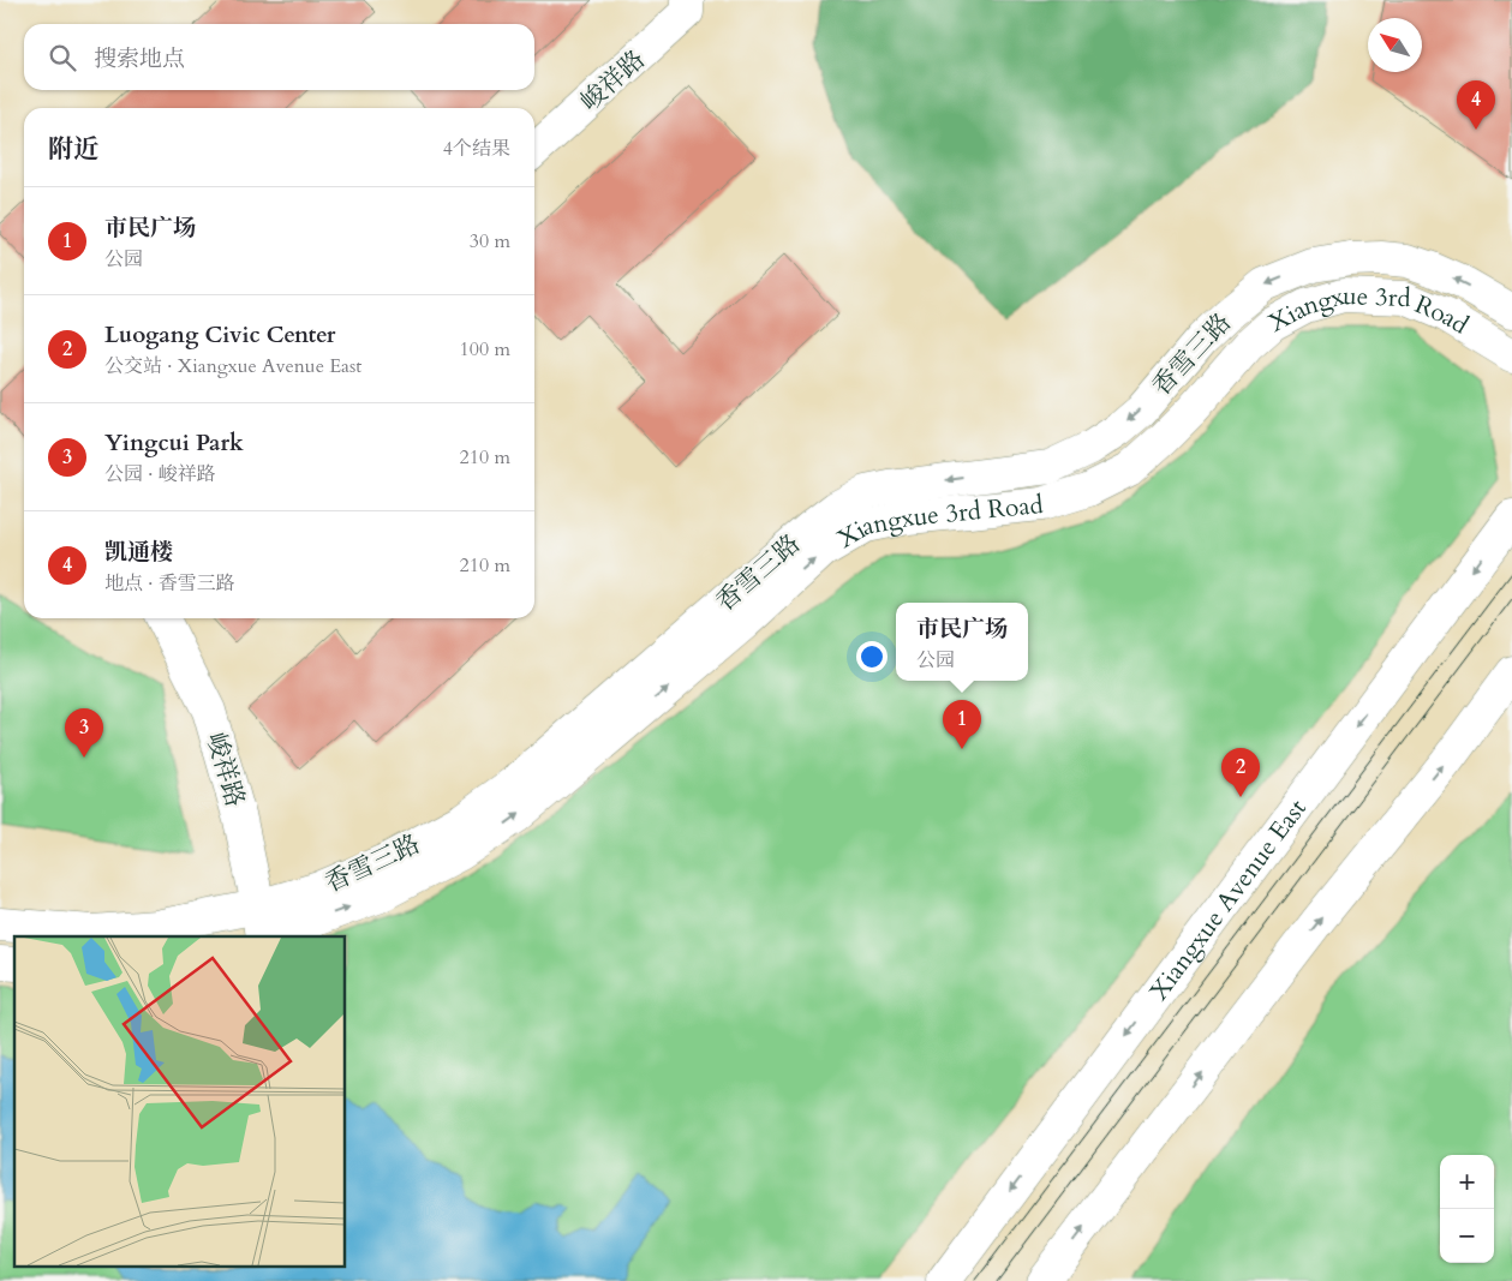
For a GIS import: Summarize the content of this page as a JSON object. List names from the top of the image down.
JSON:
{
  "streets": {
    "street": [
      "峻祥路",
      "Xiangxue 3rd Road",
      "香雪三路",
      "Xiangxue Avenue East"
    ]
  },
  "crossings": [
    ["峻祥路", "Xiangxue 3rd Road"],
    ["峻祥路", "香雪三路"],
    ["Xiangxue 3rd Road", "香雪三路"]
  ],
  "one_way": ["Xiangxue 3rd Road", "香雪三路"],
  "north": "top left",
  "page": {
    "search": "搜索地点",
    "pins": [
      "4",
      "1",
      "3",
      "2"
    ],
    "heading": ["附近", "4个结果"],
    "list": [
      {
        "mark": "1",
        "name": "市民广场",
        "note": "公园",
        "value": "30 m"
      },
      {
        "mark": "2",
        "name": "Luogang Civic Center",
        "note": "公交站 · Xiangxue Avenue East",
        "value": "100 m"
      },
      {
        "mark": "3",
        "name": "Yingcui Park",
        "note": "公园 · 峻祥路",
        "value": "210 m"
      },
      {
        "mark": "4",
        "name": "凯通楼",
        "note": "地点 · 香雪三路",
        "value": "210 m"
      }
    ],
    "popup": ["市民广场", "公园"],
    "map_buttons": ["+", "−"]
  }
}
